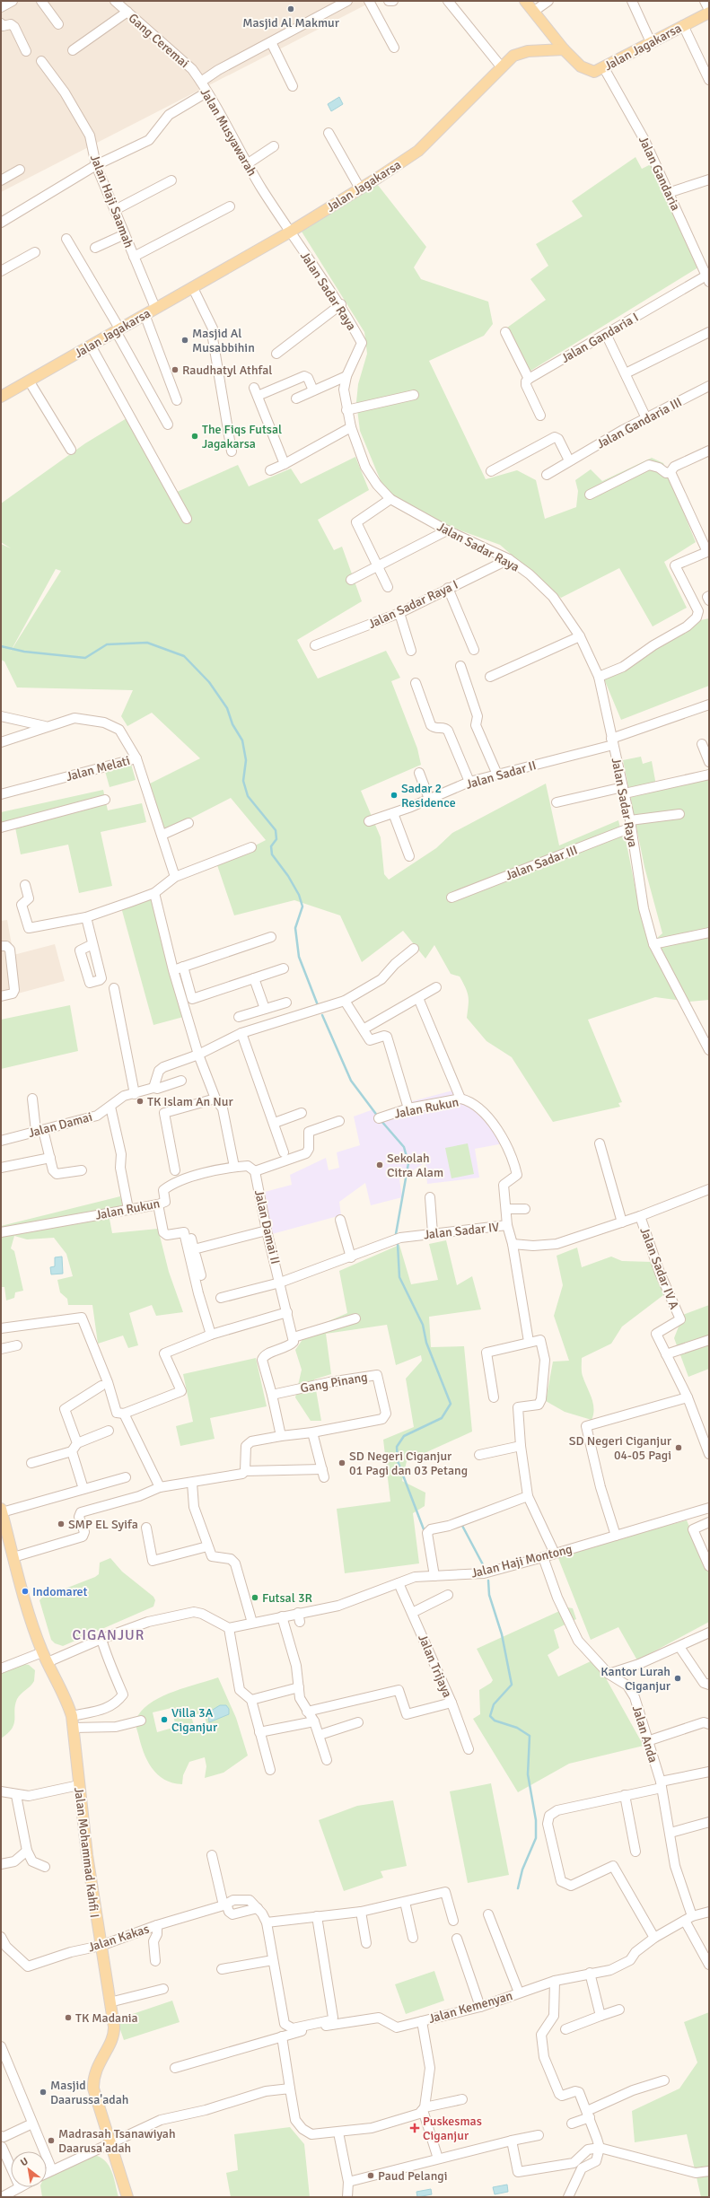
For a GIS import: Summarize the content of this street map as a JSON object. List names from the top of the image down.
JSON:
{
  "streets": {
    "main road": ["Jalan Jagakarsa", "Jalan Mohammad Kahfi I"],
    "street": [
      "Gang Ceremai",
      "Jalan Musyawarah",
      "Jalan Gandaria",
      "Jalan Haji Saamah",
      "Jalan Sadar Raya",
      "Jalan Gandaria I",
      "Jalan Gandaria III",
      "Jalan Sadar Raya I",
      "Jalan Melati",
      "Jalan Sadar II",
      "Jalan Sadar III",
      "Jalan Rukun",
      "Jalan Damai",
      "Jalan Damai II",
      "Jalan Sadar IV",
      "Jalan Sadar IV A",
      "Gang Pinang",
      "Jalan Haji Montong",
      "Jalan Trijaya",
      "Jalan Anda",
      "Jalan Kakas",
      "Jalan Kemenyan"
    ]
  },
  "crossings": [
    ["Gang Ceremai", "Jalan Musyawarah"],
    ["Jalan Jagakarsa", "Jalan Musyawarah"],
    ["Jalan Jagakarsa", "Jalan Gandaria"],
    ["Jalan Jagakarsa", "Jalan Haji Saamah"],
    ["Jalan Jagakarsa", "Jalan Sadar Raya"],
    ["Jalan Musyawarah", "Jalan Sadar Raya"],
    ["Jalan Gandaria", "Jalan Gandaria I"],
    ["Jalan Sadar Raya", "Jalan Sadar Raya I"],
    ["Jalan Sadar Raya", "Jalan Sadar II"],
    ["Jalan Sadar Raya", "Jalan Sadar III"],
    ["Jalan Rukun", "Jalan Damai II"],
    ["Jalan Damai II", "Jalan Sadar IV"],
    ["Jalan Sadar IV", "Jalan Sadar IV A"],
    ["Jalan Haji Montong", "Jalan Trijaya"],
    ["Jalan Haji Montong", "Jalan Anda"],
    ["Jalan Anda", "Jalan Kemenyan"],
    ["Jalan Mohammad Kahfi I", "Jalan Kakas"]
  ],
  "districts": ["CIGANJUR"],
  "places": {
    "other": [
      "Masjid Al Makmur",
      "Masjid Al Musabbihin",
      "Raudhatyl Athfal",
      "The Fiqs Futsal Jagakarsa",
      "Sadar 2 Residence",
      "TK Islam An Nur",
      "Sekolah Citra Alam",
      "SD Negeri Ciganjur 04-05 Pagi",
      "SD Negeri Ciganjur 01 Pagi dan 03 Petang",
      "SMP EL Syifa",
      "Indomaret",
      "Futsal 3R",
      "Kantor Lurah Ciganjur",
      "Villa 3A Ciganjur",
      "TK Madania",
      "Masjid Daarussa'adah",
      "Madrasah Tsanawiyah Daarusa'adah",
      "Paud Pelangi"
    ],
    "health": ["Puskesmas Ciganjur"]
  },
  "north": "top left"
}
